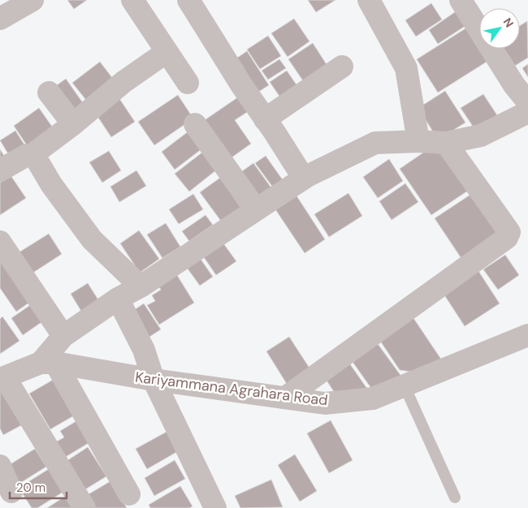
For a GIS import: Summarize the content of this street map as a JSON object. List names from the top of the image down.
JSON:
{
  "streets": {
    "street": ["Kariyammana Agrahara Road"]
  },
  "scale_bar": "20 m",
  "north": "top right"
}
